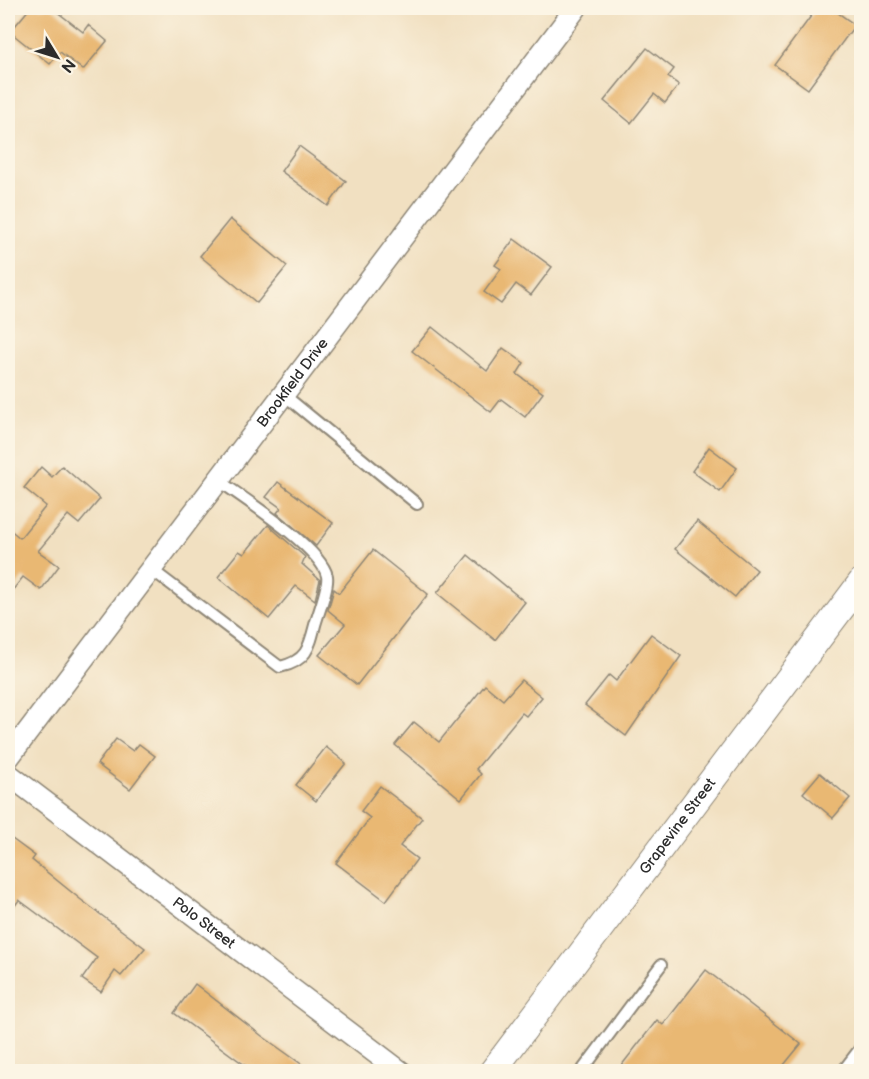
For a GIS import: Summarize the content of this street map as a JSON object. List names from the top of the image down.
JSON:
{
  "streets": {
    "street": ["Brookfield Drive", "Grapevine Street", "Polo Street"]
  },
  "north": "bottom right"
}
